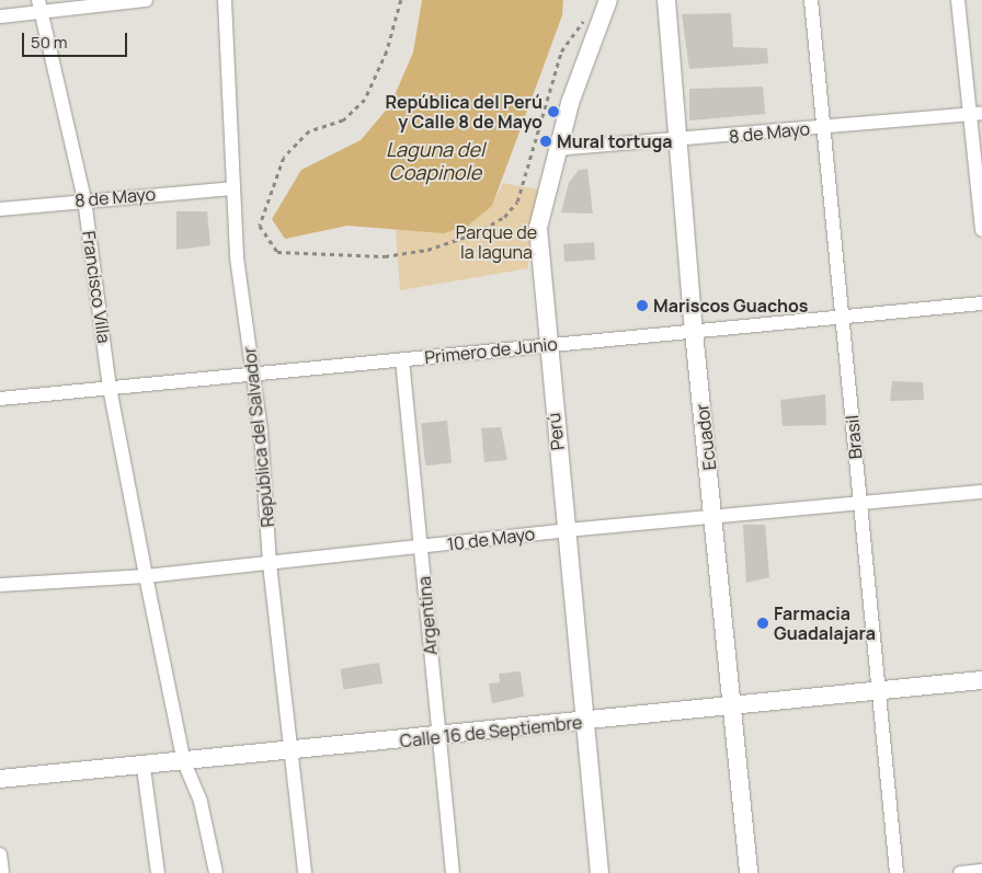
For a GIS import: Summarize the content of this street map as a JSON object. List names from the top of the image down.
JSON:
{
  "streets": {
    "street": [
      "8 de Mayo",
      "Francisco Villa",
      "Primero de Junio",
      "Perú",
      "República del Salvador",
      "Ecuador",
      "Brasil",
      "10 de Mayo",
      "Argentina",
      "Calle 16 de Septiembre"
    ]
  },
  "crossings": [
    ["8 de Mayo", "Francisco Villa"],
    ["8 de Mayo", "Perú"],
    ["8 de Mayo", "República del Salvador"],
    ["8 de Mayo", "Ecuador"],
    ["8 de Mayo", "Brasil"],
    ["Francisco Villa", "Primero de Junio"],
    ["Francisco Villa", "10 de Mayo"],
    ["Francisco Villa", "Calle 16 de Septiembre"],
    ["Primero de Junio", "Perú"],
    ["Primero de Junio", "República del Salvador"],
    ["Primero de Junio", "Ecuador"],
    ["Primero de Junio", "Brasil"],
    ["Primero de Junio", "Argentina"],
    ["Perú", "10 de Mayo"],
    ["Perú", "Calle 16 de Septiembre"],
    ["República del Salvador", "10 de Mayo"],
    ["República del Salvador", "Calle 16 de Septiembre"],
    ["Ecuador", "10 de Mayo"],
    ["Ecuador", "Calle 16 de Septiembre"],
    ["Brasil", "10 de Mayo"],
    ["Brasil", "Calle 16 de Septiembre"],
    ["10 de Mayo", "Argentina"],
    ["Argentina", "Calle 16 de Septiembre"]
  ],
  "water": ["Laguna del Coapinole"],
  "parks": ["Parque de la laguna"],
  "places": [
    "República del Perú y Calle 8 de Mayo",
    "Mural tortuga",
    "Mariscos Guachos",
    "Farmacia Guadalajara"
  ],
  "scale_bar": "50 m"
}
